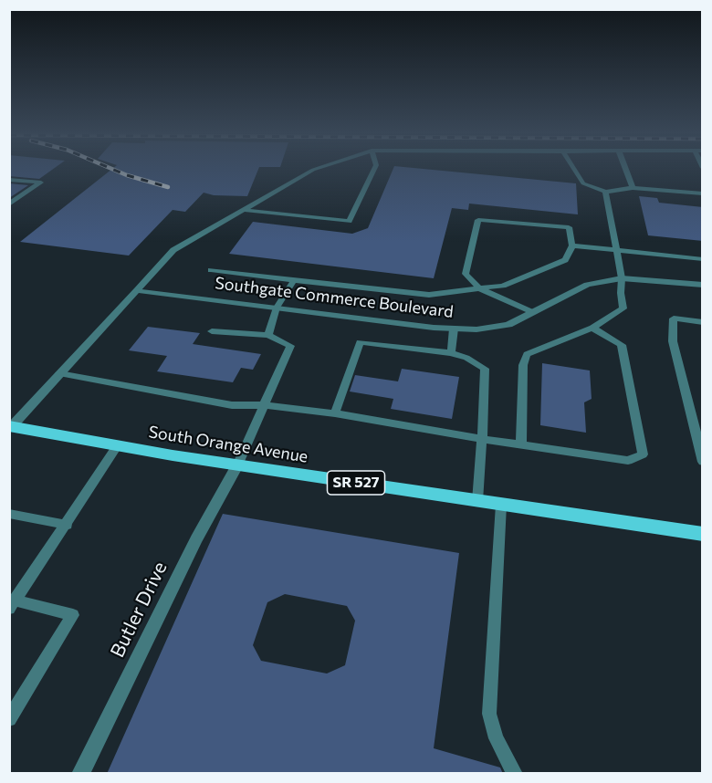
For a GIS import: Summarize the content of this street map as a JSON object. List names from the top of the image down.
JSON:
{
  "streets": {
    "main road": ["South Orange Avenue", "SR 527"],
    "street": ["Southgate Commerce Boulevard", "Butler Drive"]
  },
  "crossings": [
    ["South Orange Avenue", "Butler Drive"]
  ]
}
